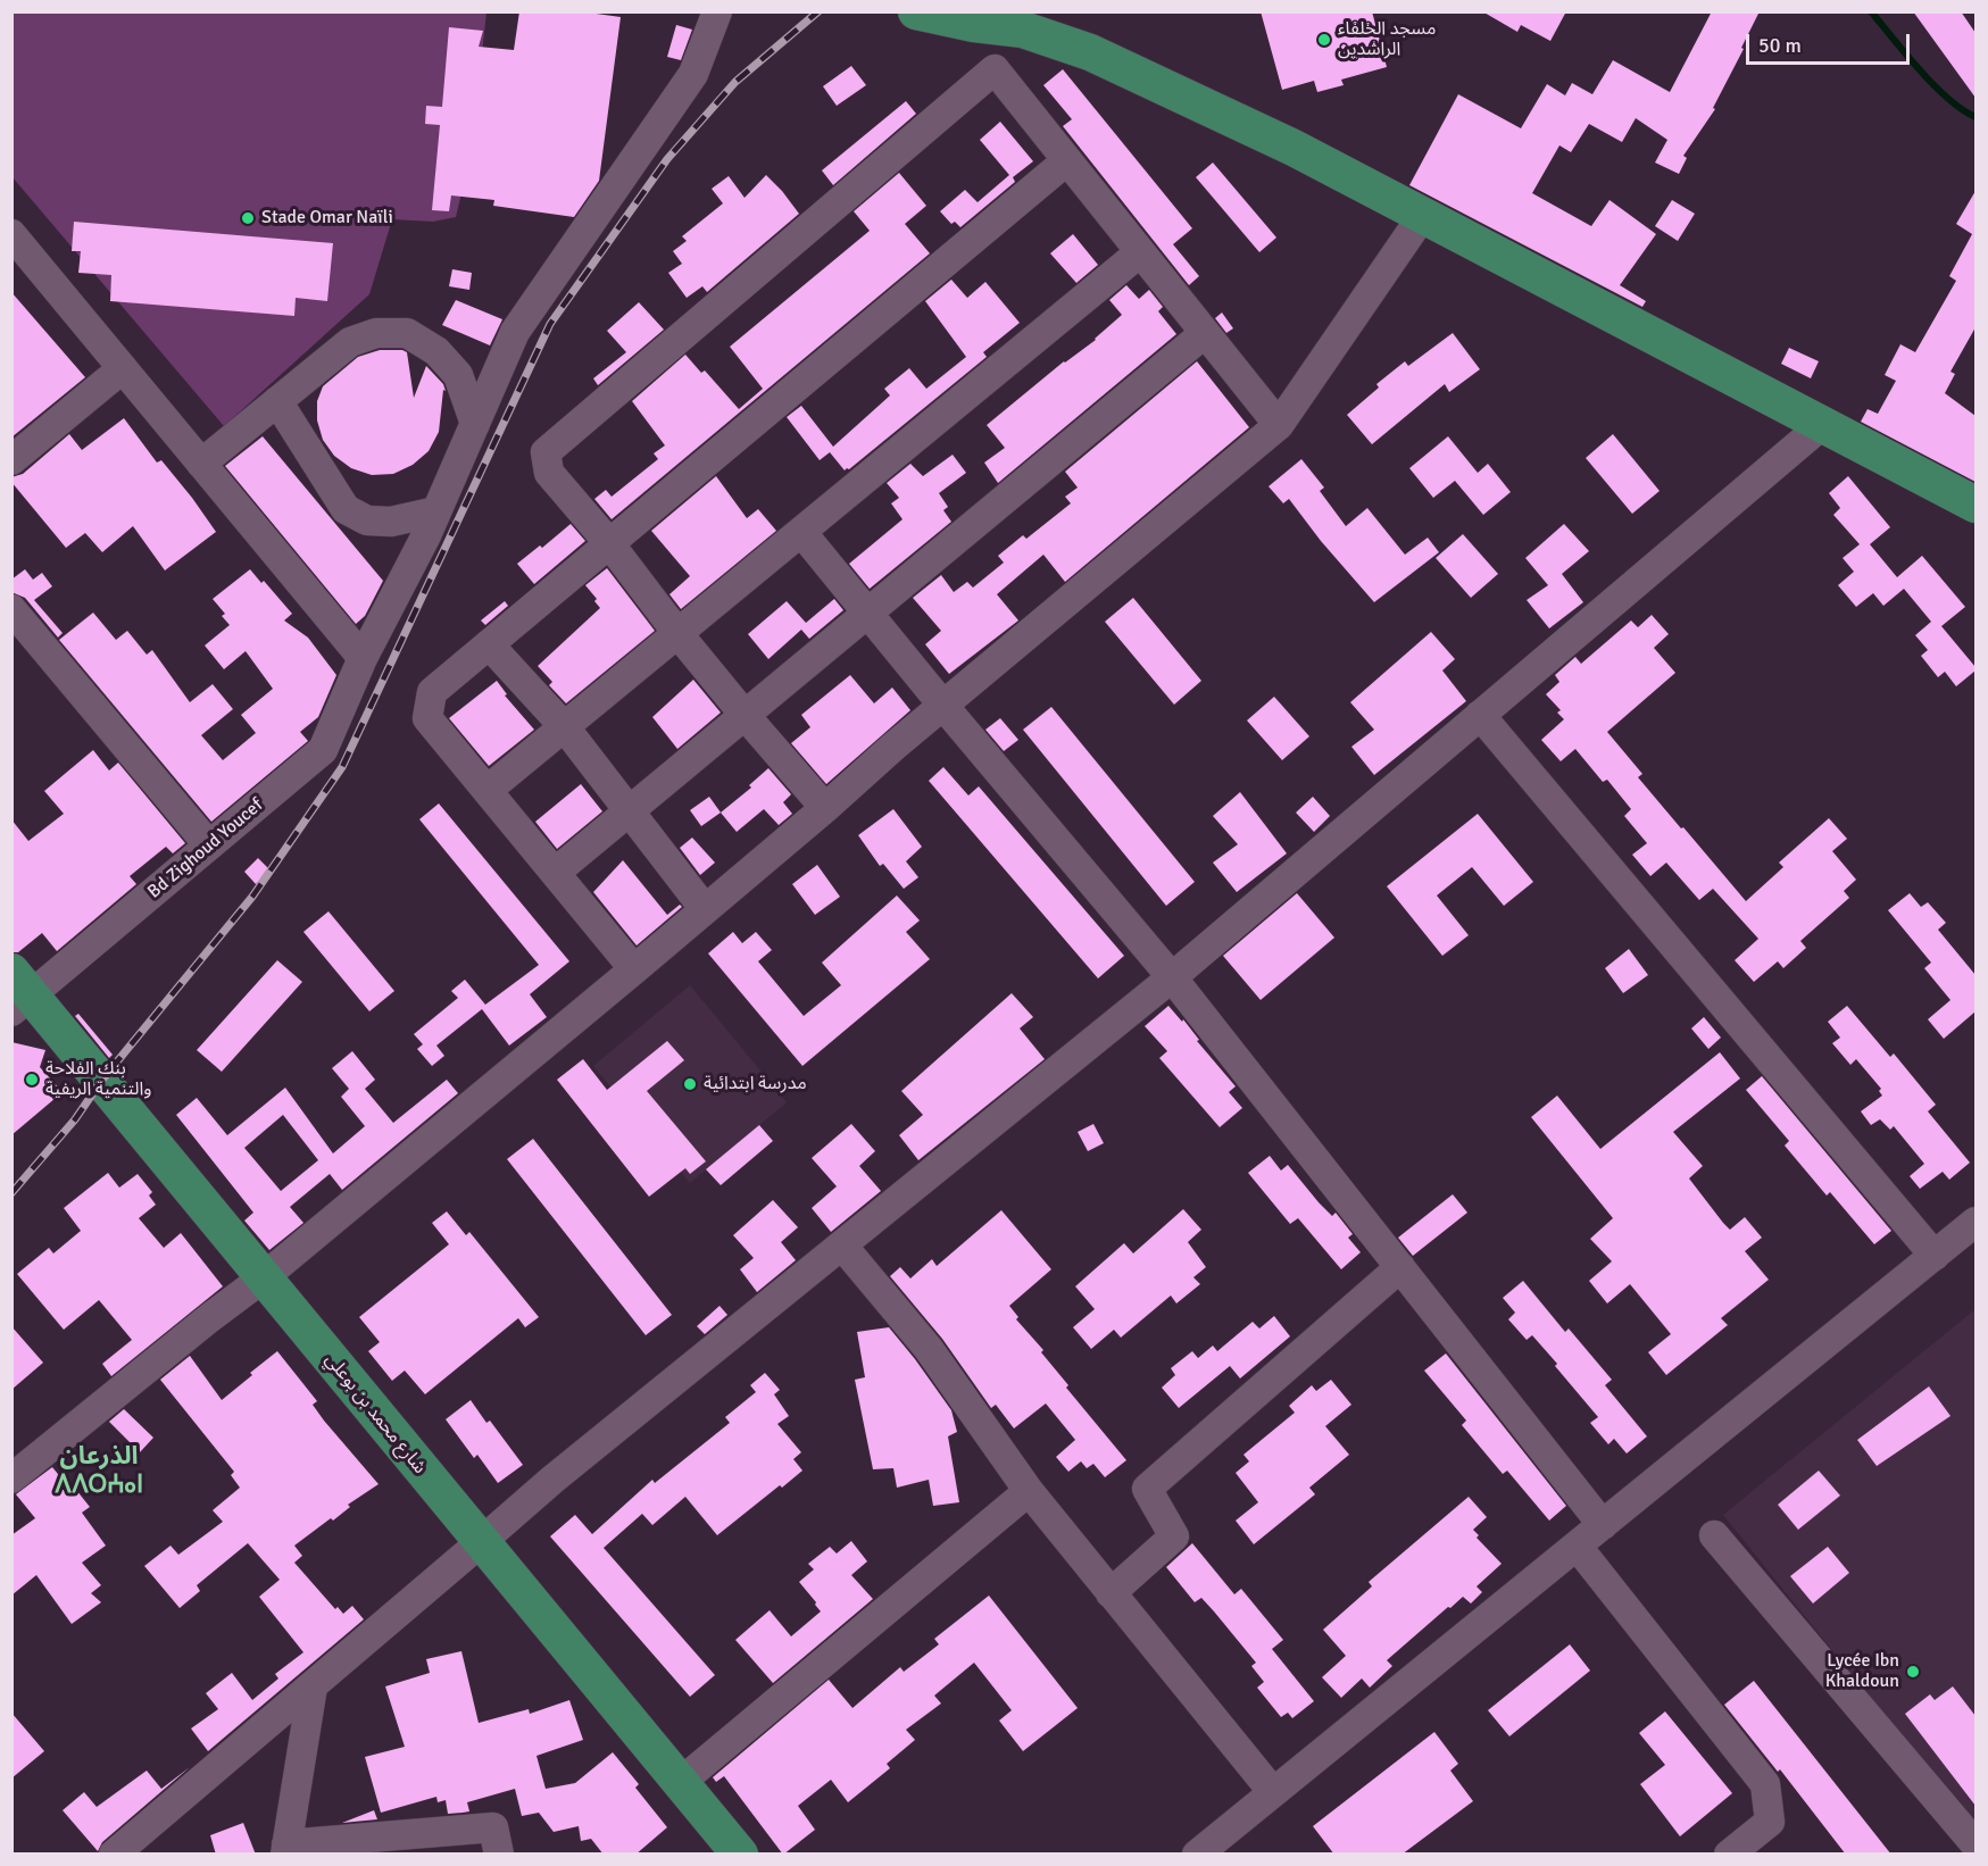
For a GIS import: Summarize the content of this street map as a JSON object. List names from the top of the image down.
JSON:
{
  "streets": {
    "main road": ["شارع محمد بن بوعلي"],
    "street": ["Bd Zighoud Youcef"]
  },
  "crossings": [
    ["Bd Zighoud Youcef", "شارع محمد بن بوعلي"]
  ],
  "districts": ["الذرعان ⴷⴷⵔⵄⴰⵏ"],
  "places": [
    "مسجد الخلفاء الراشدين",
    "Stade Omar Naïli",
    "بنك الفلاحة والتنمية الريفية",
    "مدرسة ابتدائية",
    "Lycée Ibn Khaldoun"
  ],
  "scale_bar": "50 m"
}
